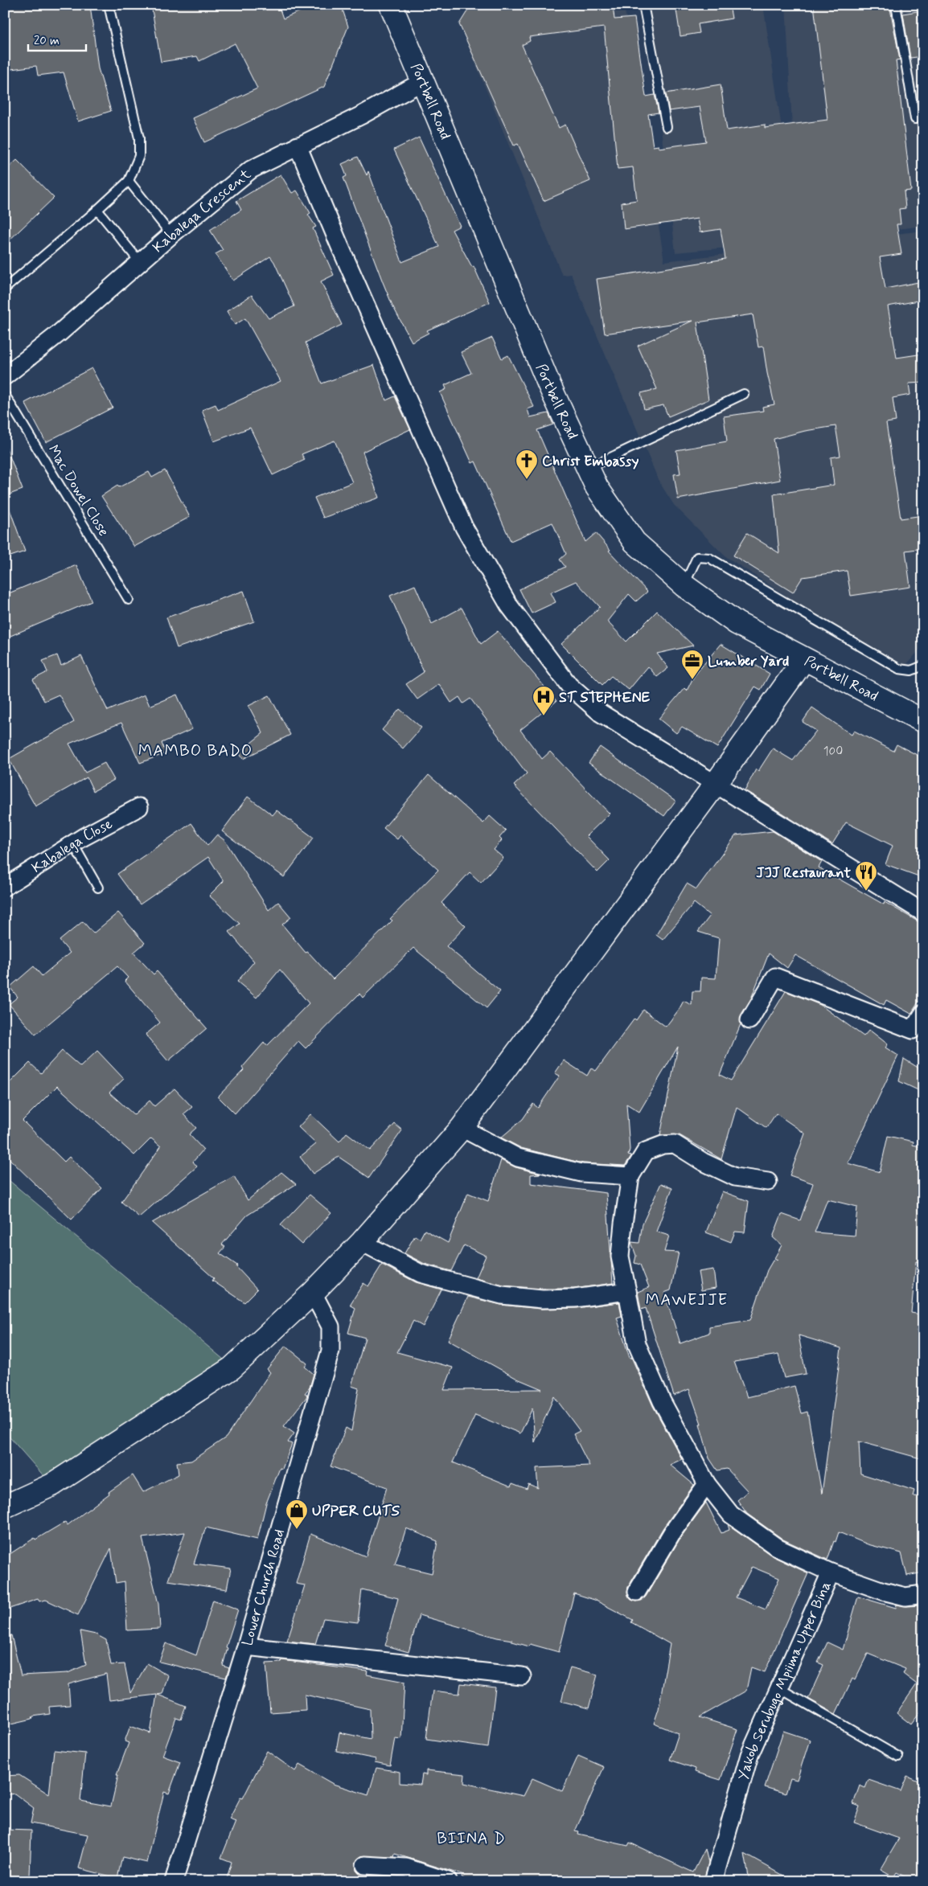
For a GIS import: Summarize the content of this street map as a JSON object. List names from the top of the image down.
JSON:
{
  "streets": {
    "main road": ["Portbell Road"],
    "street": [
      "Kabalega Crescent",
      "Kabalega Close",
      "Lower Church Road",
      "Yakob Serubugo Mpiima Upper Bina"
    ],
    "lane": ["Mac Dowel Close"]
  },
  "crossings": [
    ["Portbell Road", "Kabalega Crescent"]
  ],
  "districts": ["MAMBO BADO", "MAWEJJE", "BIINA D"],
  "places": {
    "church": ["Christ Embassy"],
    "office": ["Lumber Yard"],
    "hospital": ["ST STEPHENE"],
    "restaurant": ["JJJ Restaurant"],
    "shop": ["UPPER CUTS"]
  },
  "house_numbers": ["100"],
  "scale_bar": "20 m"
}
